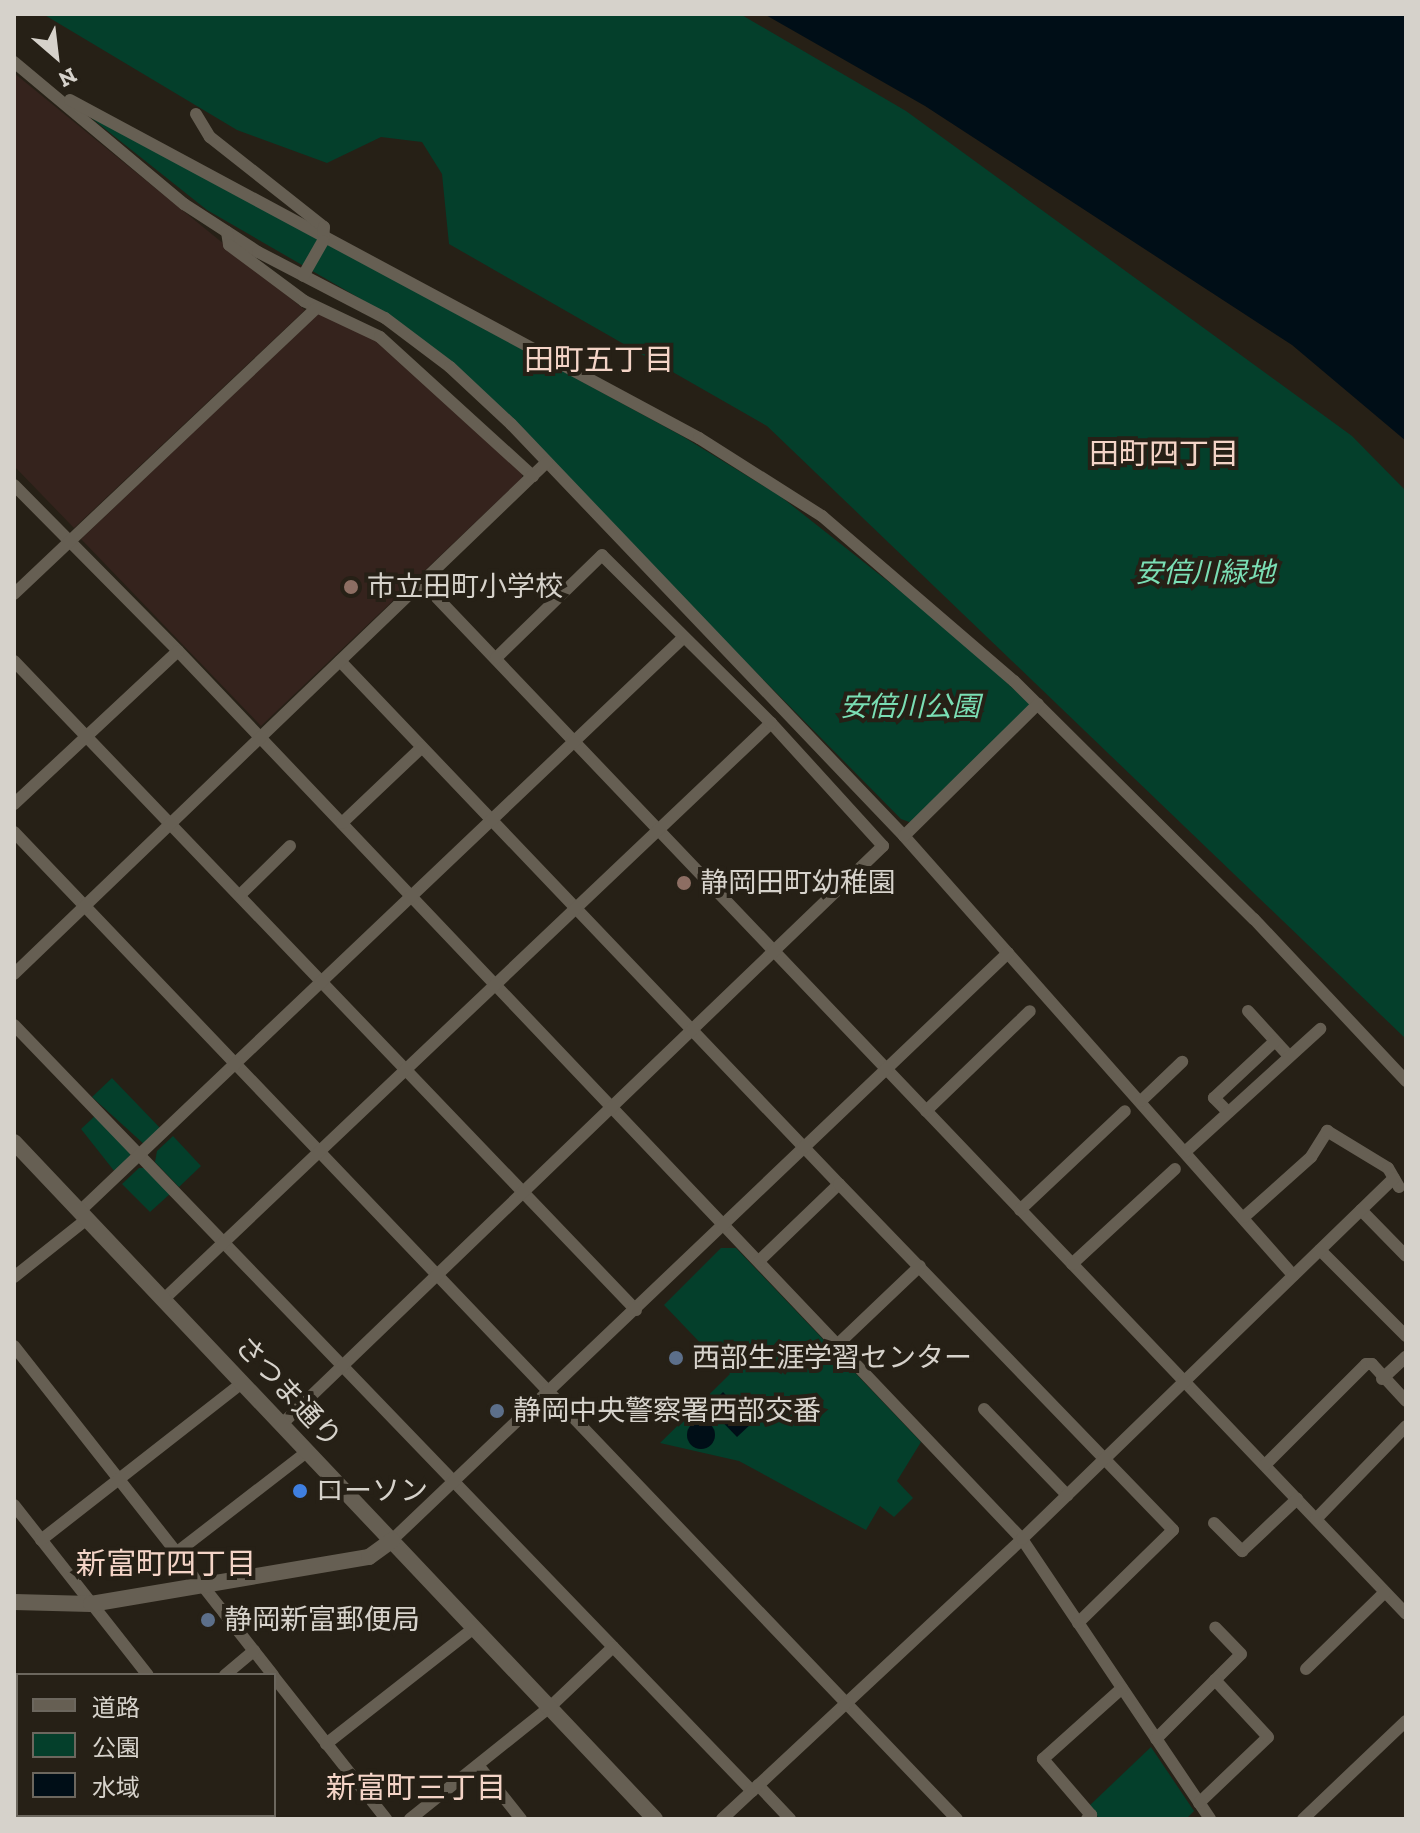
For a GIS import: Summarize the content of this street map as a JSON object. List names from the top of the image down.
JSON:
{
  "streets": {
    "main road": ["さつま通り"]
  },
  "districts": [
    "田町五丁目",
    "田町四丁目",
    "新富町四丁目",
    "新富町三丁目"
  ],
  "parks": ["安倍川緑地", "安倍川公園"],
  "places": [
    "市立田町小学校",
    "静岡田町幼稚園",
    "西部生涯学習センター",
    "静岡中央警察署西部交番",
    "ローソン",
    "静岡新富郵便局"
  ],
  "legend": ["道路", "公園", "水域"],
  "north": "bottom right"
}
